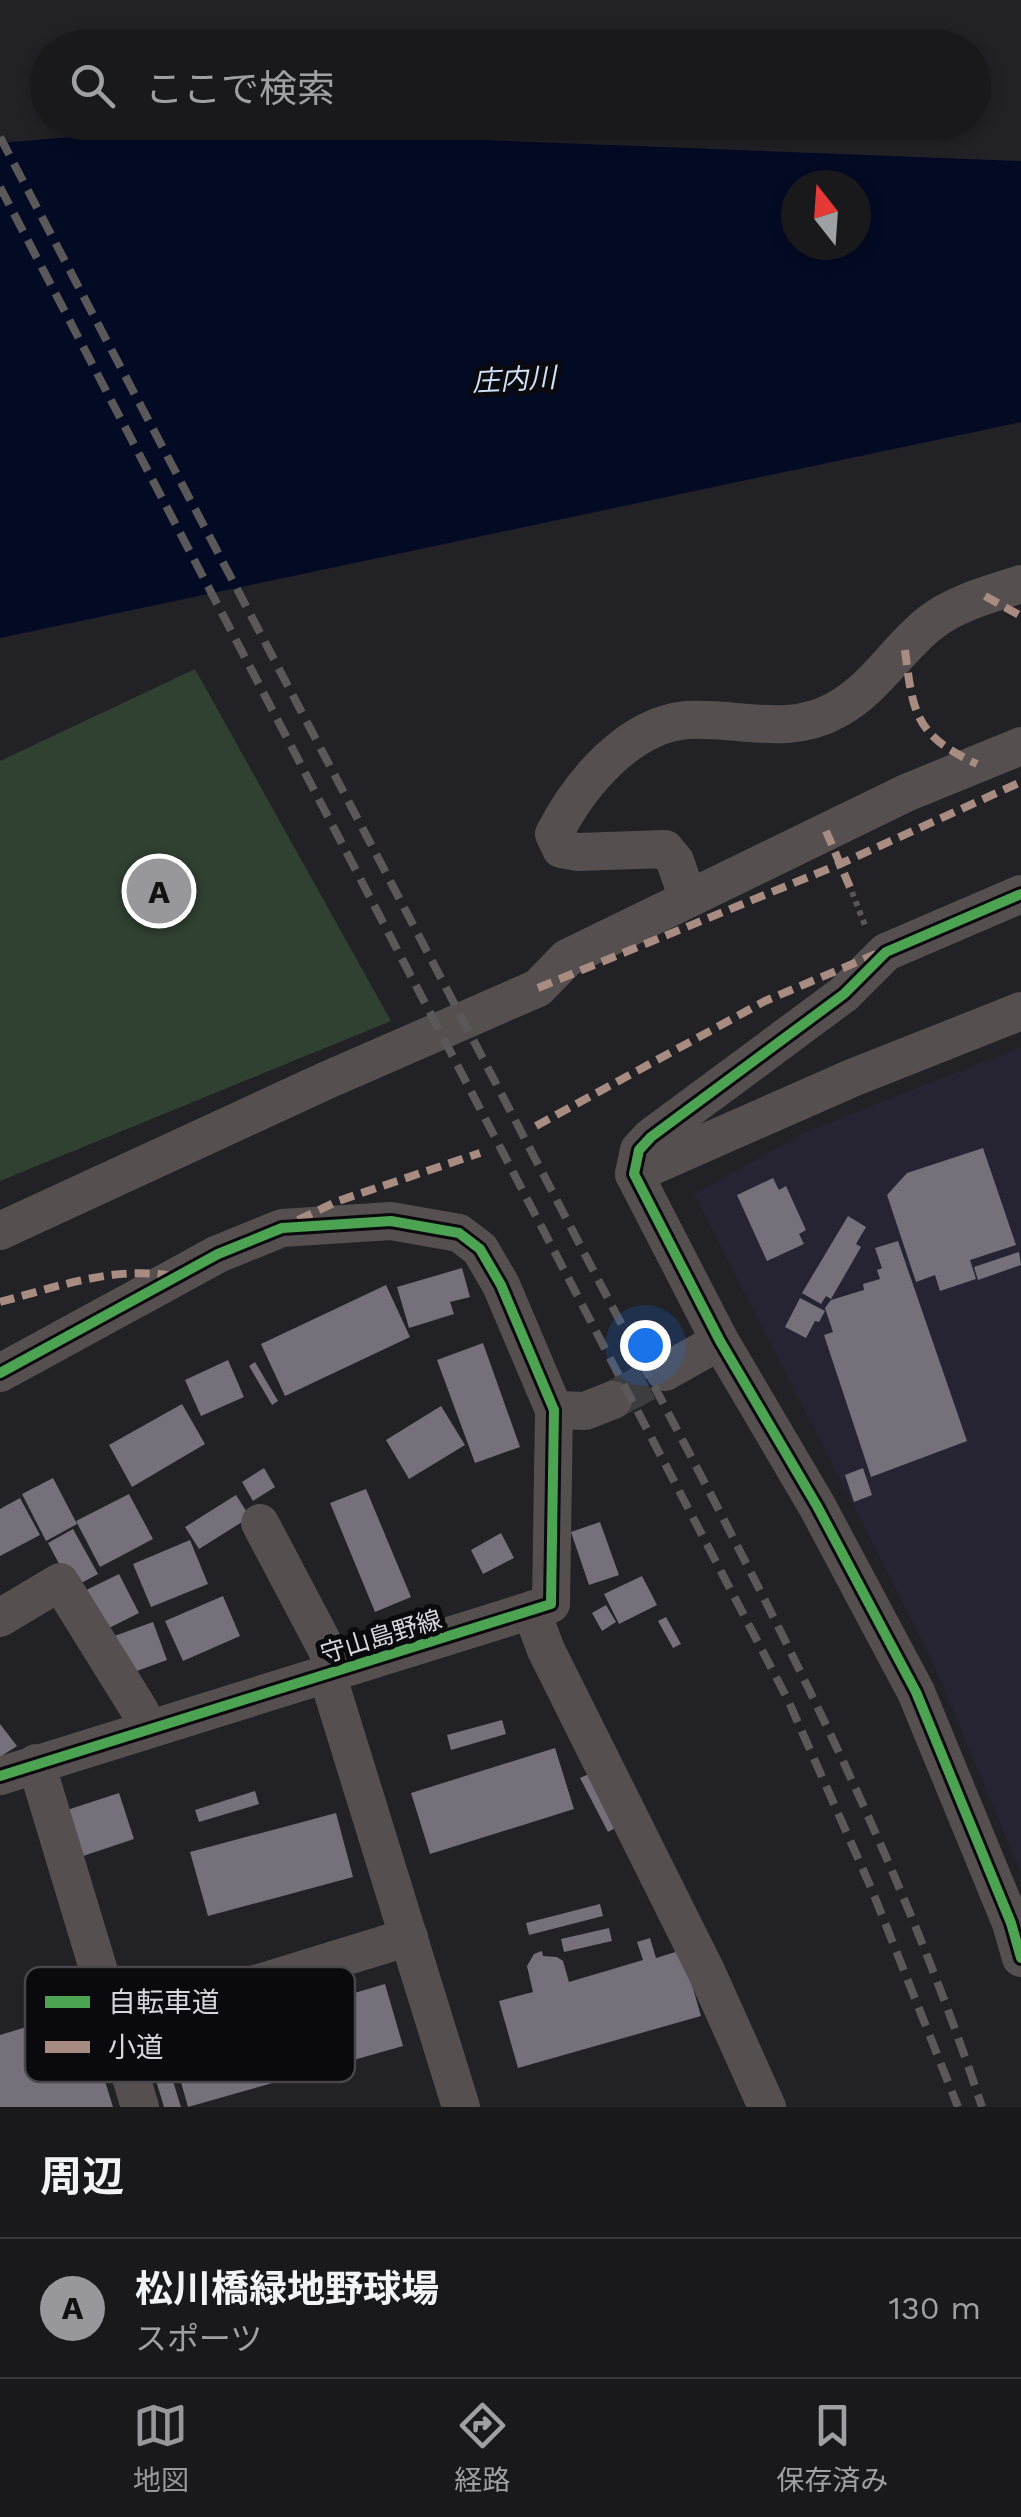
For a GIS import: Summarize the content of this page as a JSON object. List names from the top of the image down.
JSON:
{
  "streets": {
    "street": ["守山島野線"]
  },
  "water": ["庄内川"],
  "legend": ["自転車道", "小道"],
  "north": "top",
  "page": {
    "search": "ここで検索",
    "pins": "A",
    "heading": "周辺",
    "list": [
      {
        "mark": "A",
        "name": "松川橋緑地野球場",
        "note": "スポーツ",
        "value": "130 m"
      }
    ],
    "nav": ["地図", "経路", "保存済み"]
  }
}
